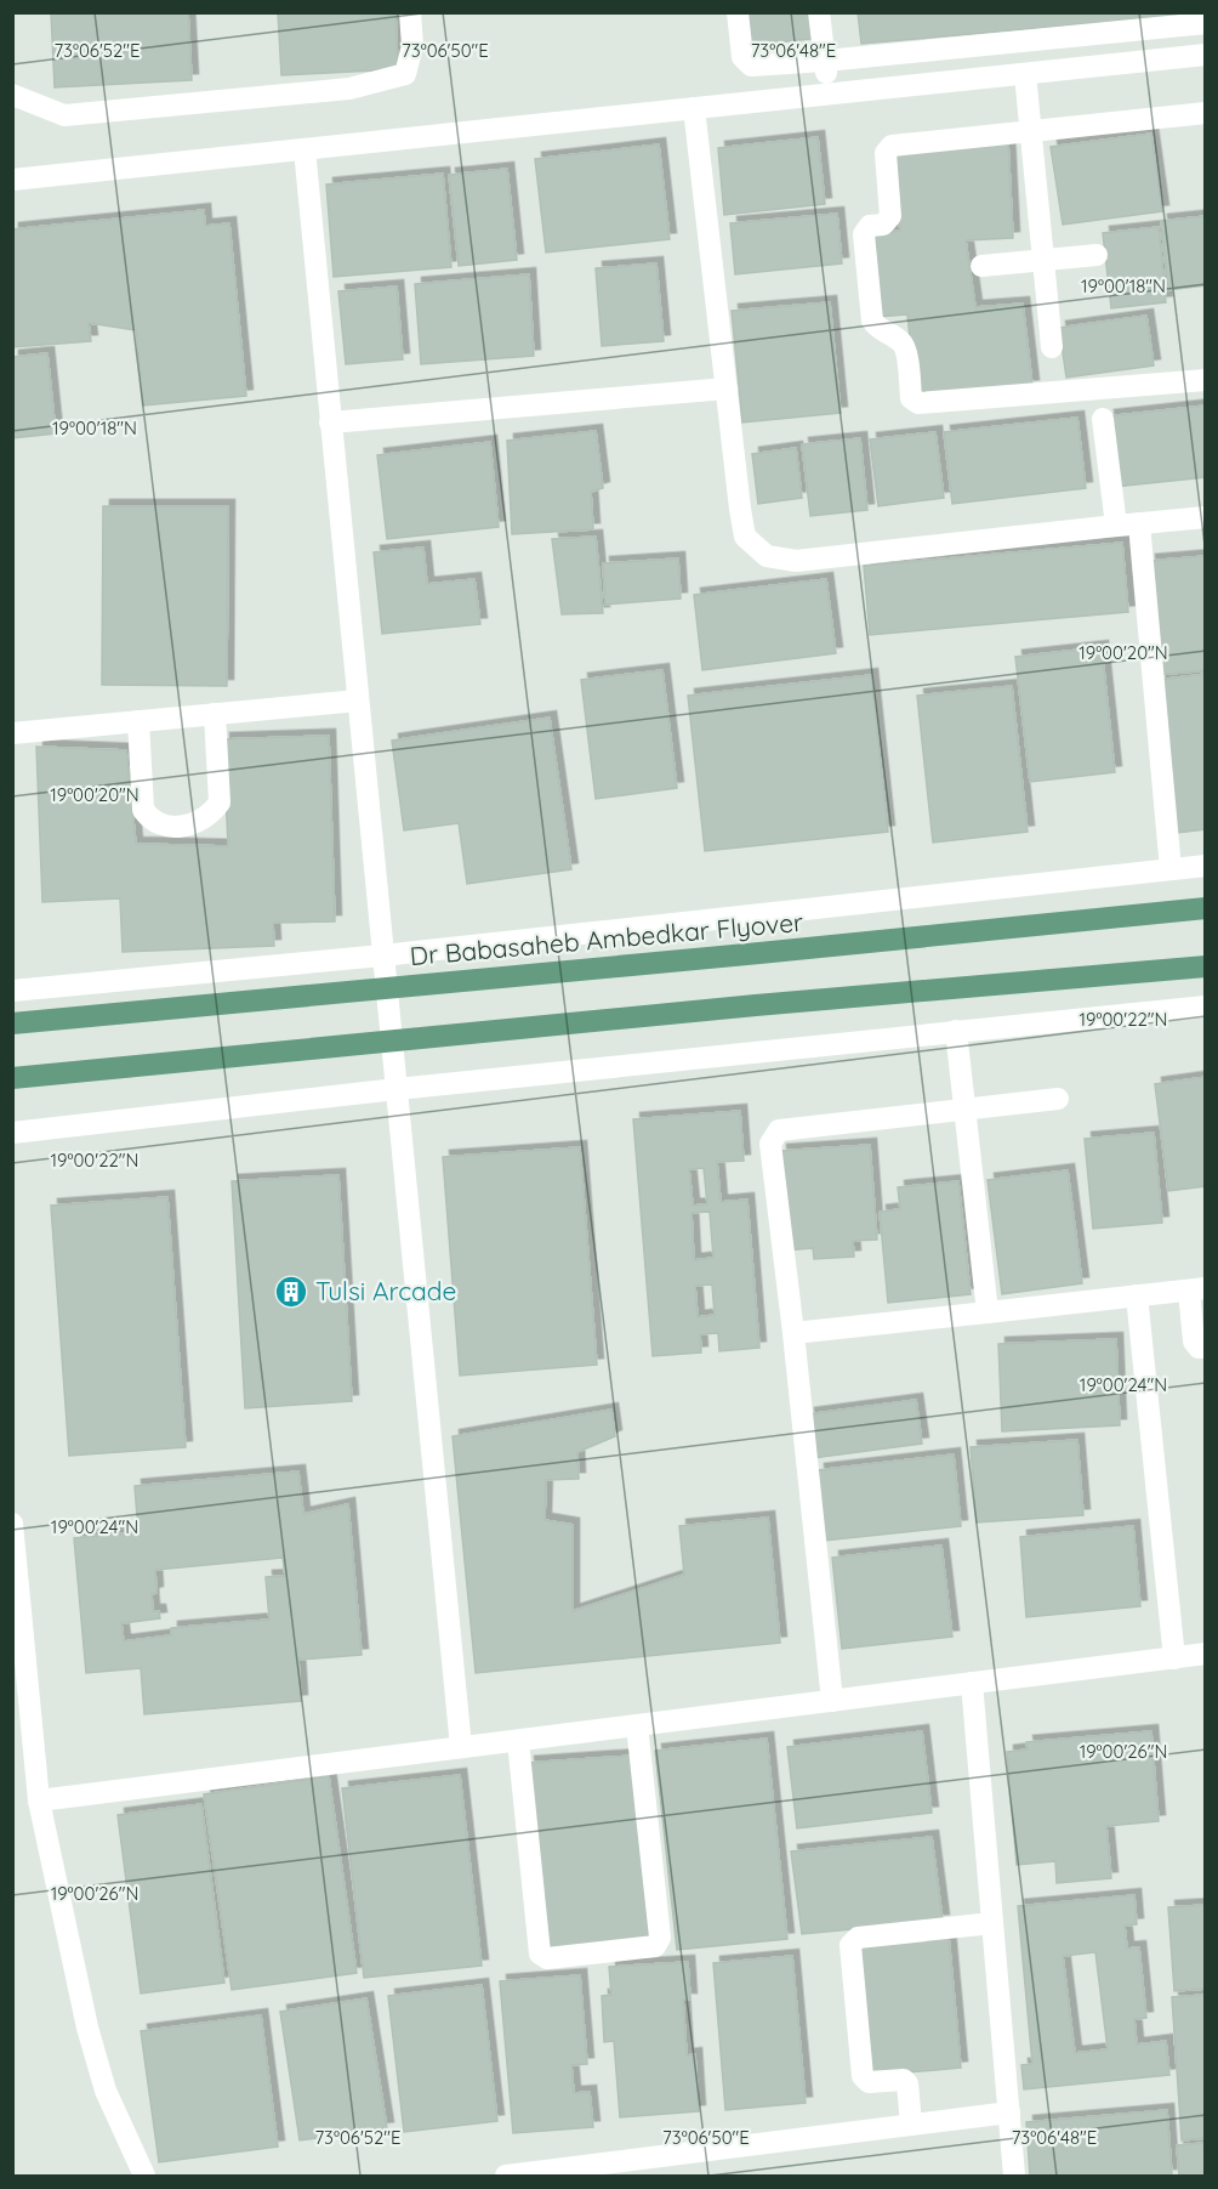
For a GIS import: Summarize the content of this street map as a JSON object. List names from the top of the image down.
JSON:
{
  "streets": {
    "main road": ["Dr Babasaheb Ambedkar Flyover"]
  },
  "places": {
    "building": ["Tulsi Arcade"]
  },
  "coordinates": [
    "73°06'52\"E",
    "73°06'50\"E",
    "73°06'48\"E",
    "19°00'18\"N",
    "19°00'20\"N",
    "19°00'22\"N",
    "19°00'24\"N",
    "19°00'26\"N"
  ]
}
